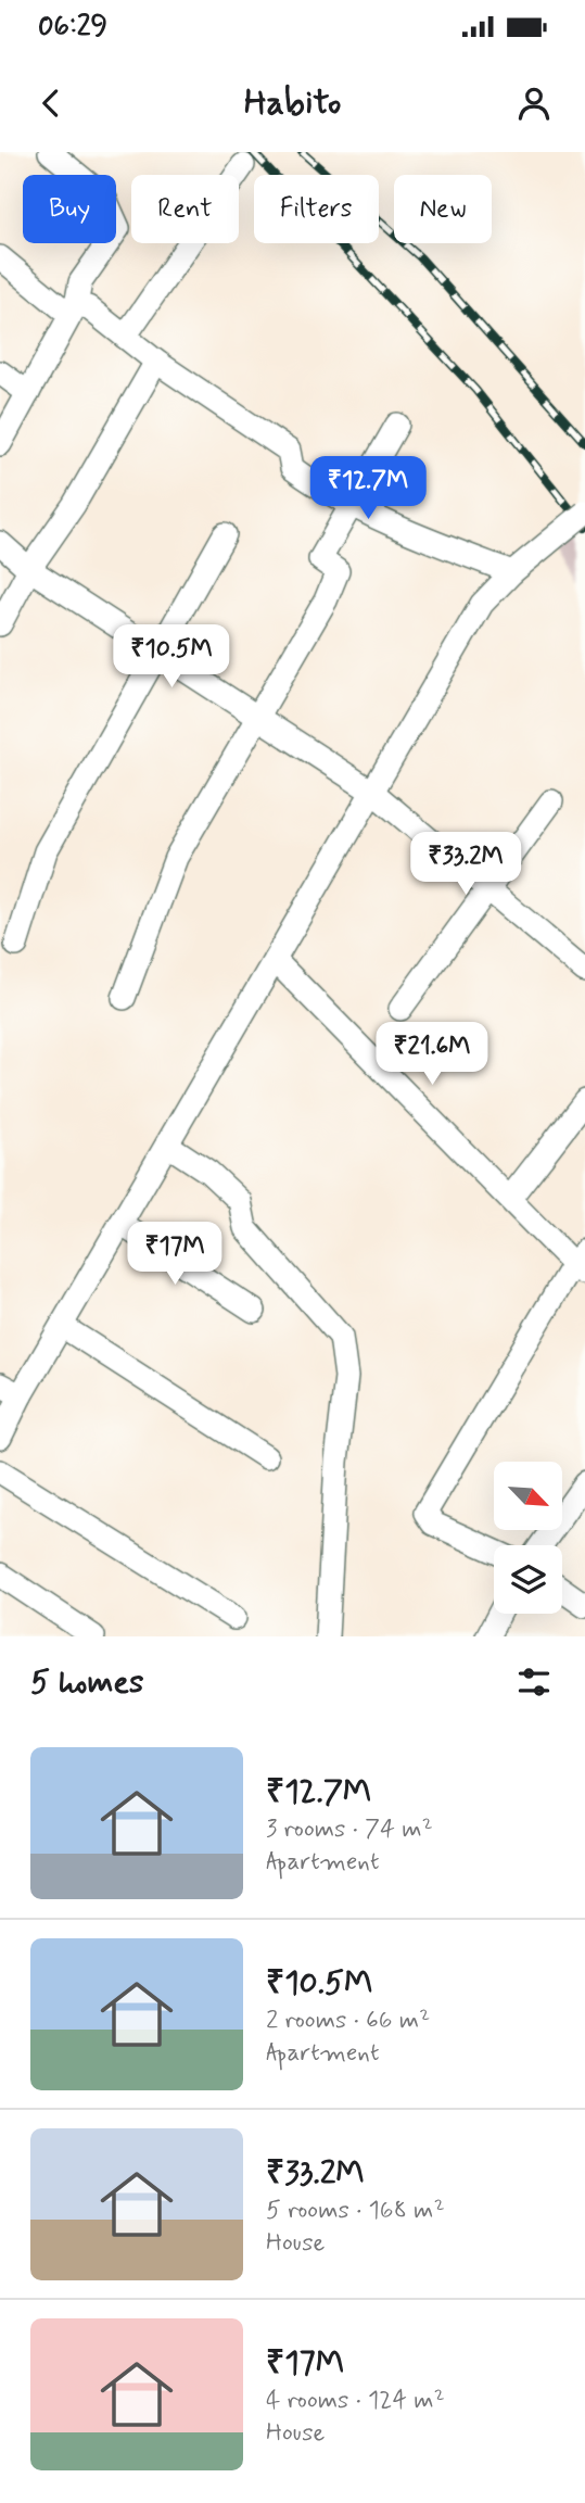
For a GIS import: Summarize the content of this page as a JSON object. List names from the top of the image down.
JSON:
{
  "north": "bottom right",
  "page": {
    "status": "06:29",
    "header": "Habito",
    "chip": [
      "Buy",
      "Rent",
      "Filters",
      "New"
    ],
    "price": [
      "₹12.7M",
      "₹10.5M",
      "₹33.2M",
      "₹21.6M",
      "₹17M"
    ],
    "heading": "5 homes",
    "list": [
      {
        "name": "₹12.7M",
        "note": "3 rooms · 74 m² · Apartment"
      },
      {
        "name": "₹10.5M",
        "note": "2 rooms · 66 m² · Apartment"
      },
      {
        "name": "₹33.2M",
        "note": "5 rooms · 168 m² · House"
      },
      {
        "name": "₹17M",
        "note": "4 rooms · 124 m² · House"
      }
    ]
  }
}
